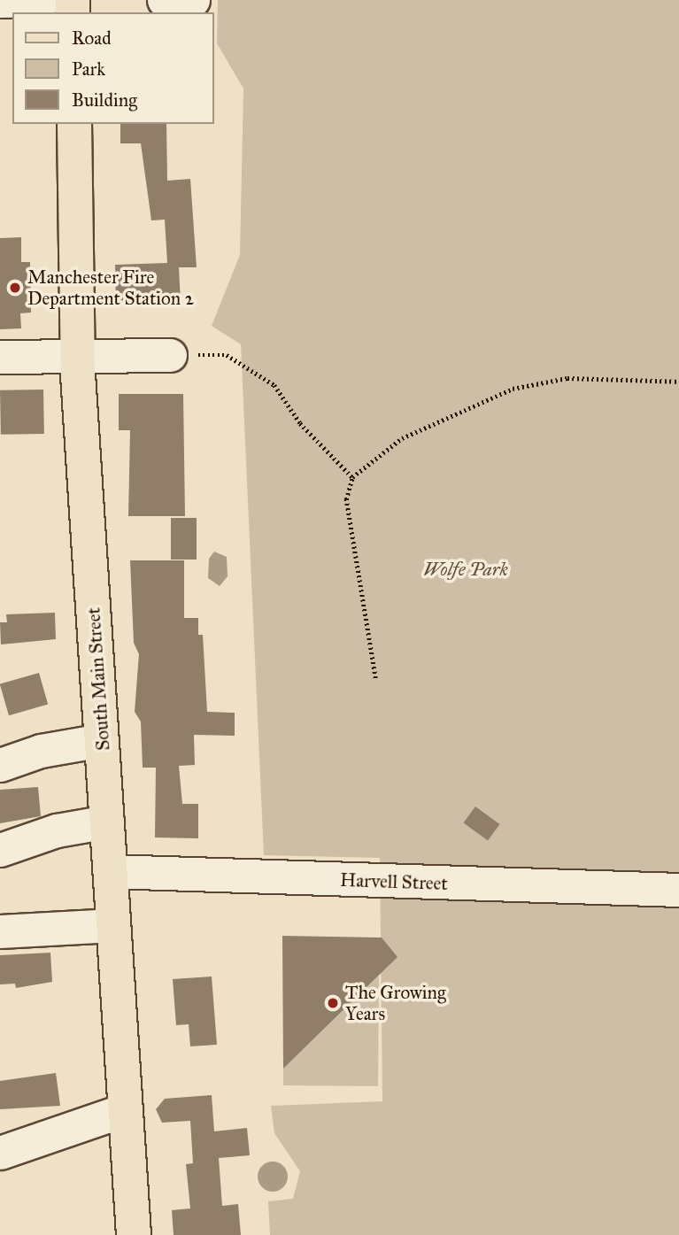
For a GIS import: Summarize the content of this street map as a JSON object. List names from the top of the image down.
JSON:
{
  "streets": {
    "main road": ["South Main Street"],
    "street": ["Harvell Street"]
  },
  "crossings": [
    ["South Main Street", "Harvell Street"]
  ],
  "parks": ["Wolfe Park"],
  "places": ["Manchester Fire Department Station 2", "The Growing Years"],
  "legend": ["Road", "Park", "Building"]
}
